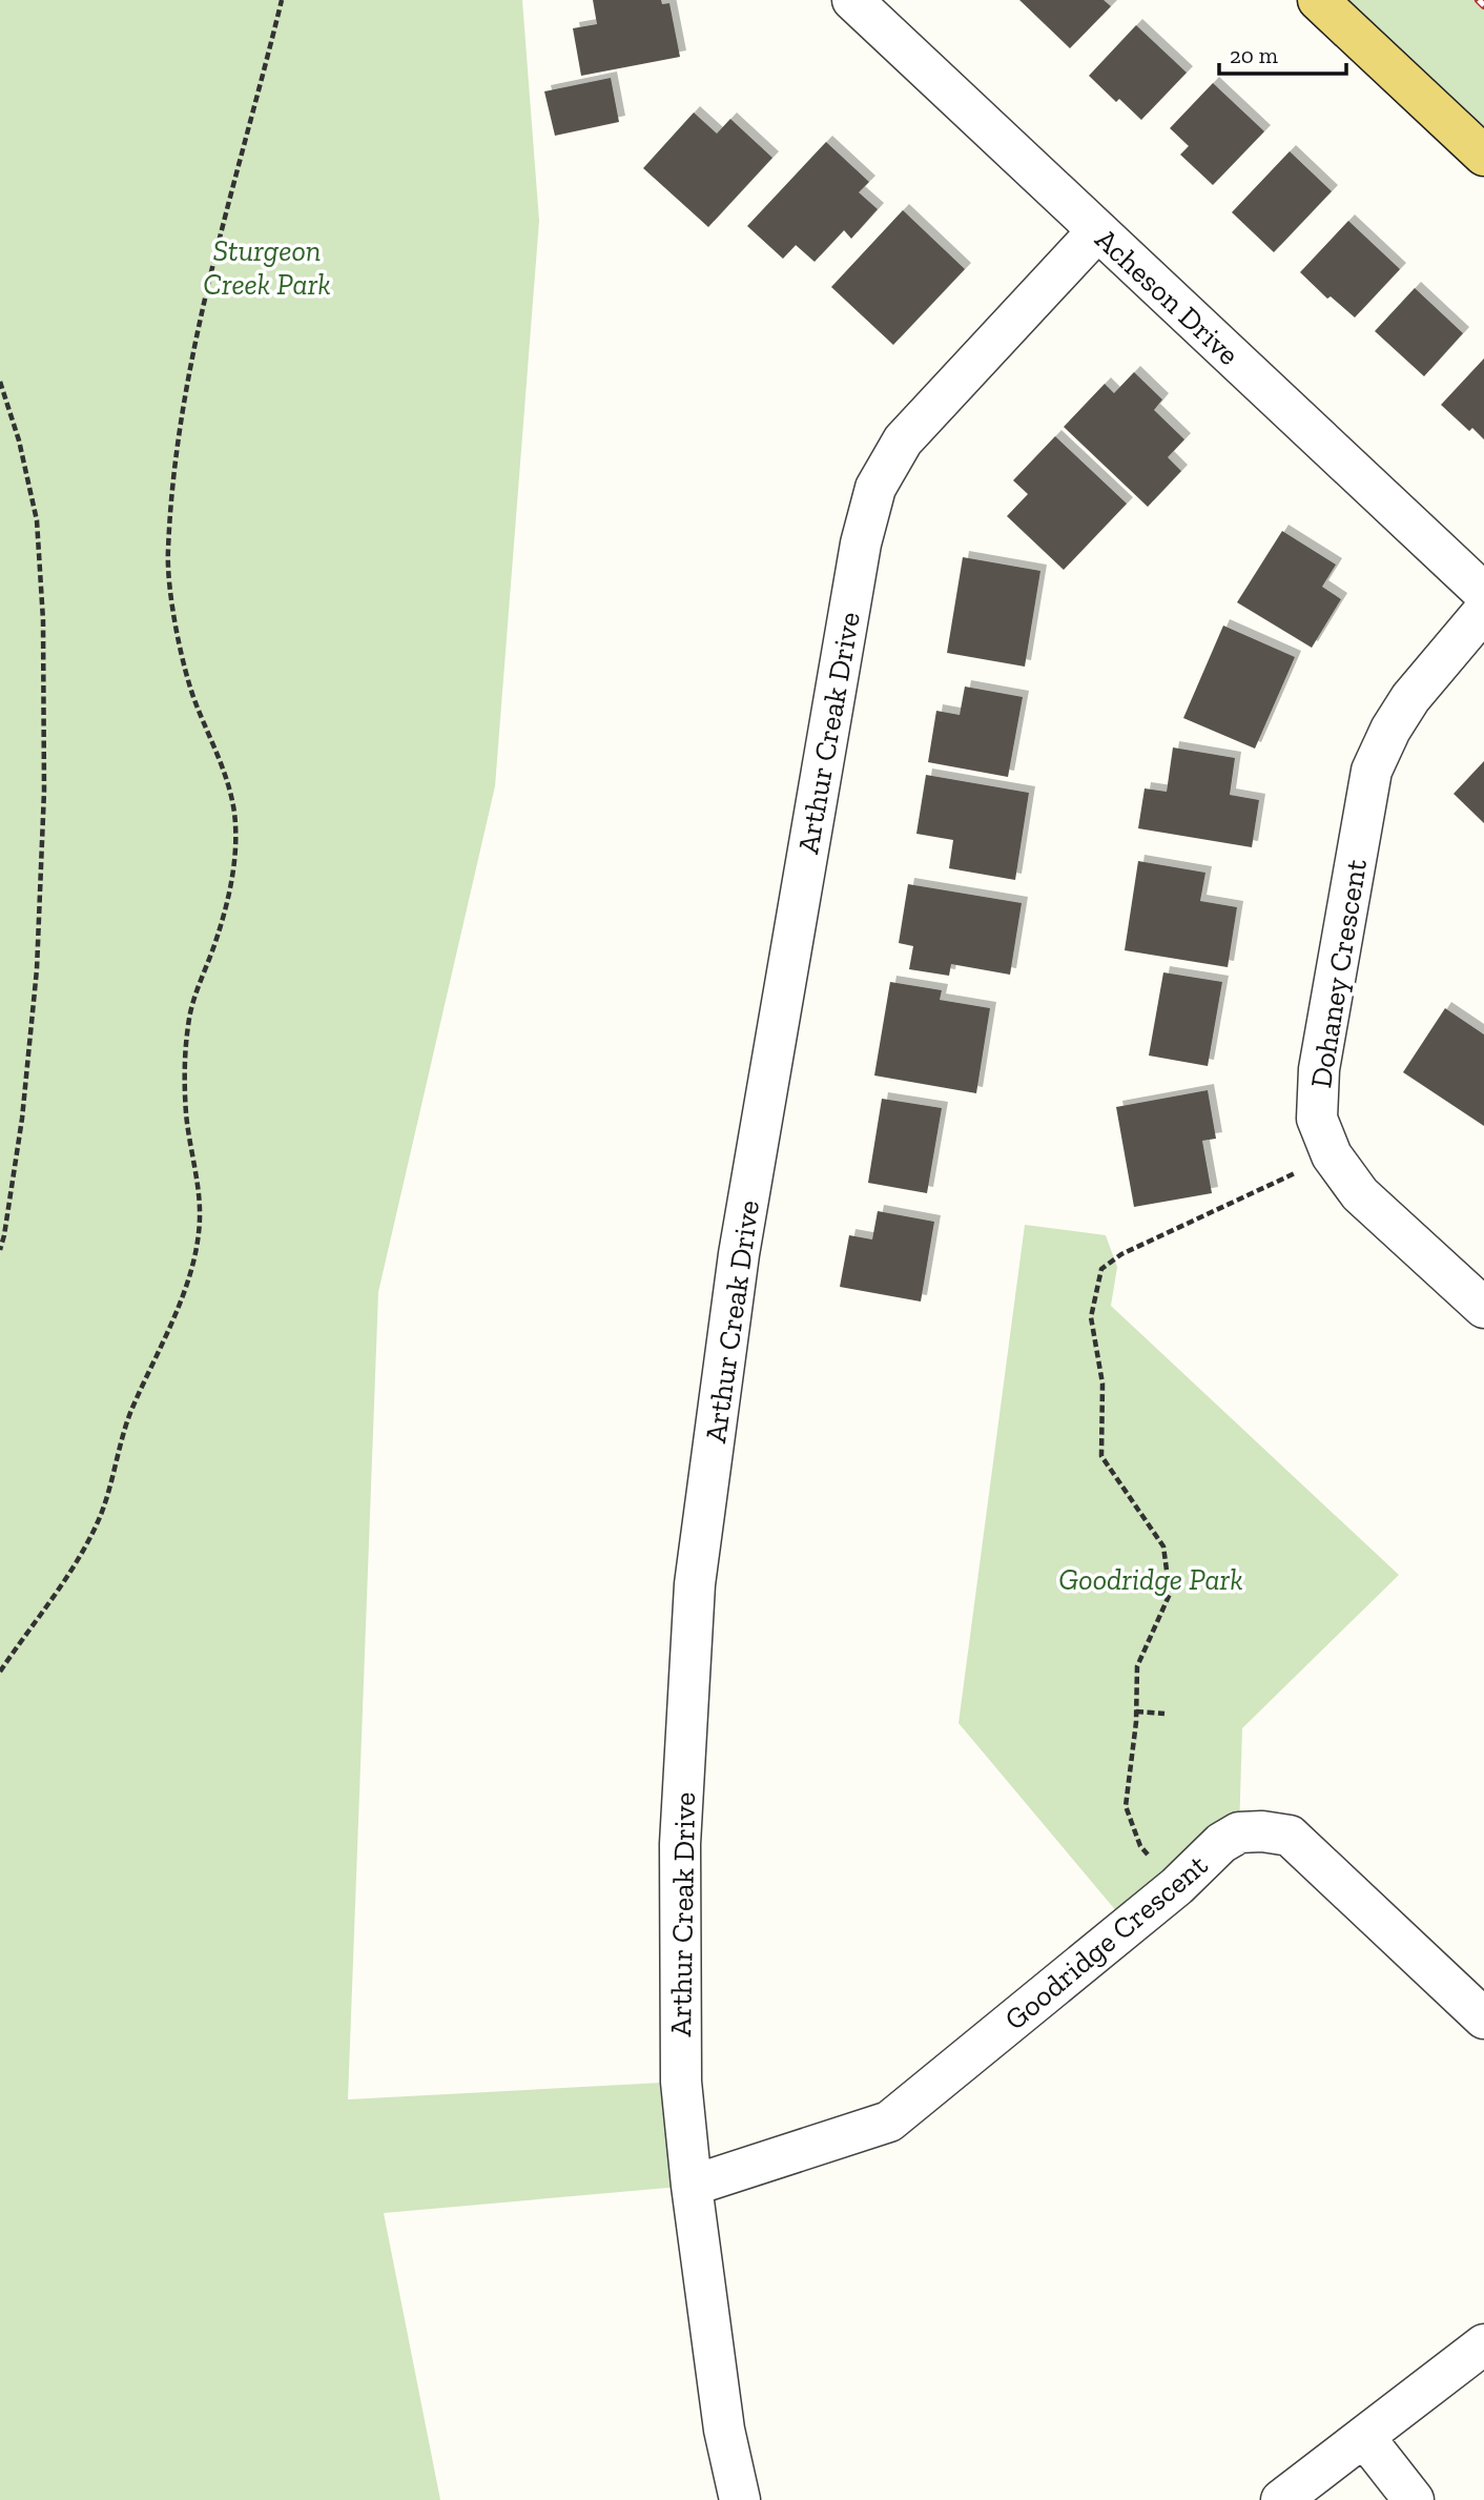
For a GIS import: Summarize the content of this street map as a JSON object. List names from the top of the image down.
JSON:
{
  "streets": {
    "street": [
      "Acheson Drive",
      "Arthur Creak Drive",
      "Dohaney Crescent",
      "Goodridge Crescent"
    ]
  },
  "crossings": [
    ["Acheson Drive", "Arthur Creak Drive"],
    ["Arthur Creak Drive", "Goodridge Crescent"]
  ],
  "parks": ["Sturgeon Creek Park", "Goodridge Park"],
  "scale_bar": "20 m"
}
